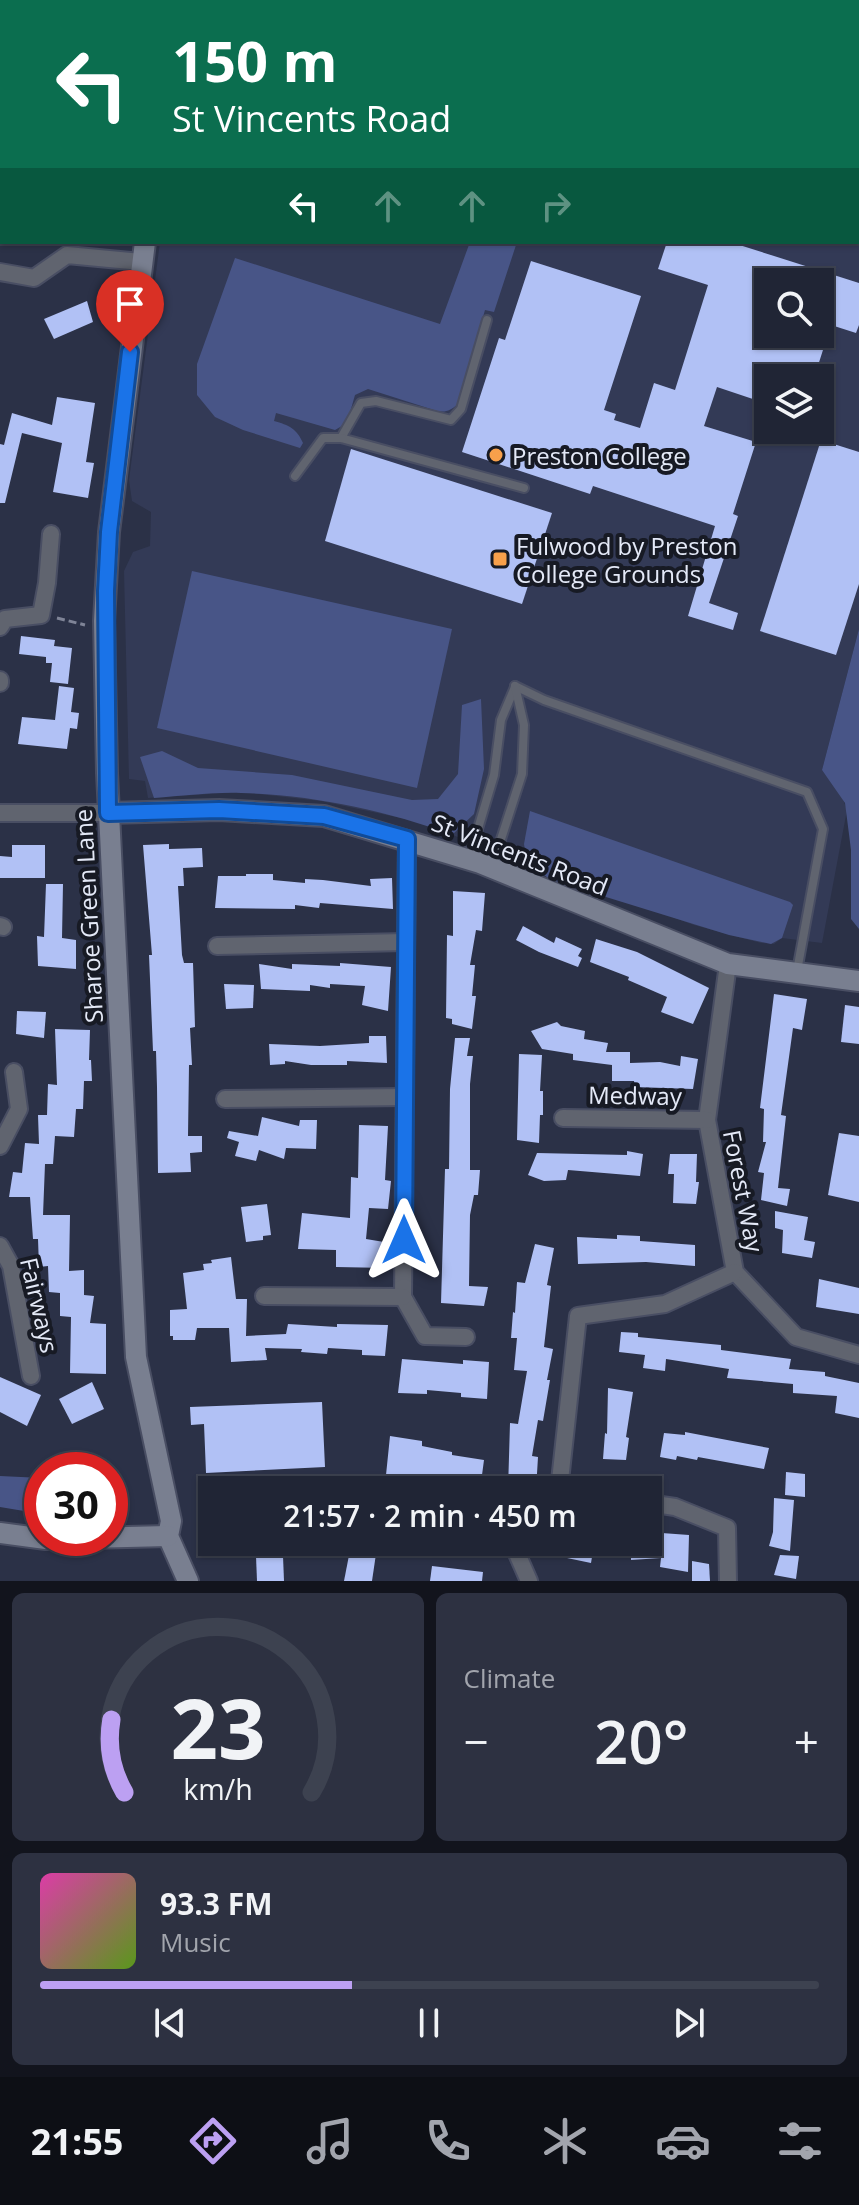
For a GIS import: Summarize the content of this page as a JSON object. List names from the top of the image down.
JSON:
{
  "streets": {
    "street": [
      "St Vincents Road",
      "Sharoe Green Lane",
      "Medway",
      "Forest Way",
      "Fairways"
    ]
  },
  "crossings": [
    ["St Vincents Road", "Sharoe Green Lane"],
    ["St Vincents Road", "Forest Way"],
    ["Medway", "Forest Way"]
  ],
  "places": {
    "other": ["Preston College"],
    "transit": ["Fulwood by Preston College Grounds"]
  },
  "page": {
    "turn": ["150 m", "St Vincents Road"],
    "limit": "30",
    "trip": "21:57 · 2 min · 450 m",
    "tile": "Climate",
    "heat": ["−", "20°", "+"],
    "song": ["93.3 FM", "Music"],
    "tabs": "21:55",
    "gauge": ["23", "km/h"]
  }
}
